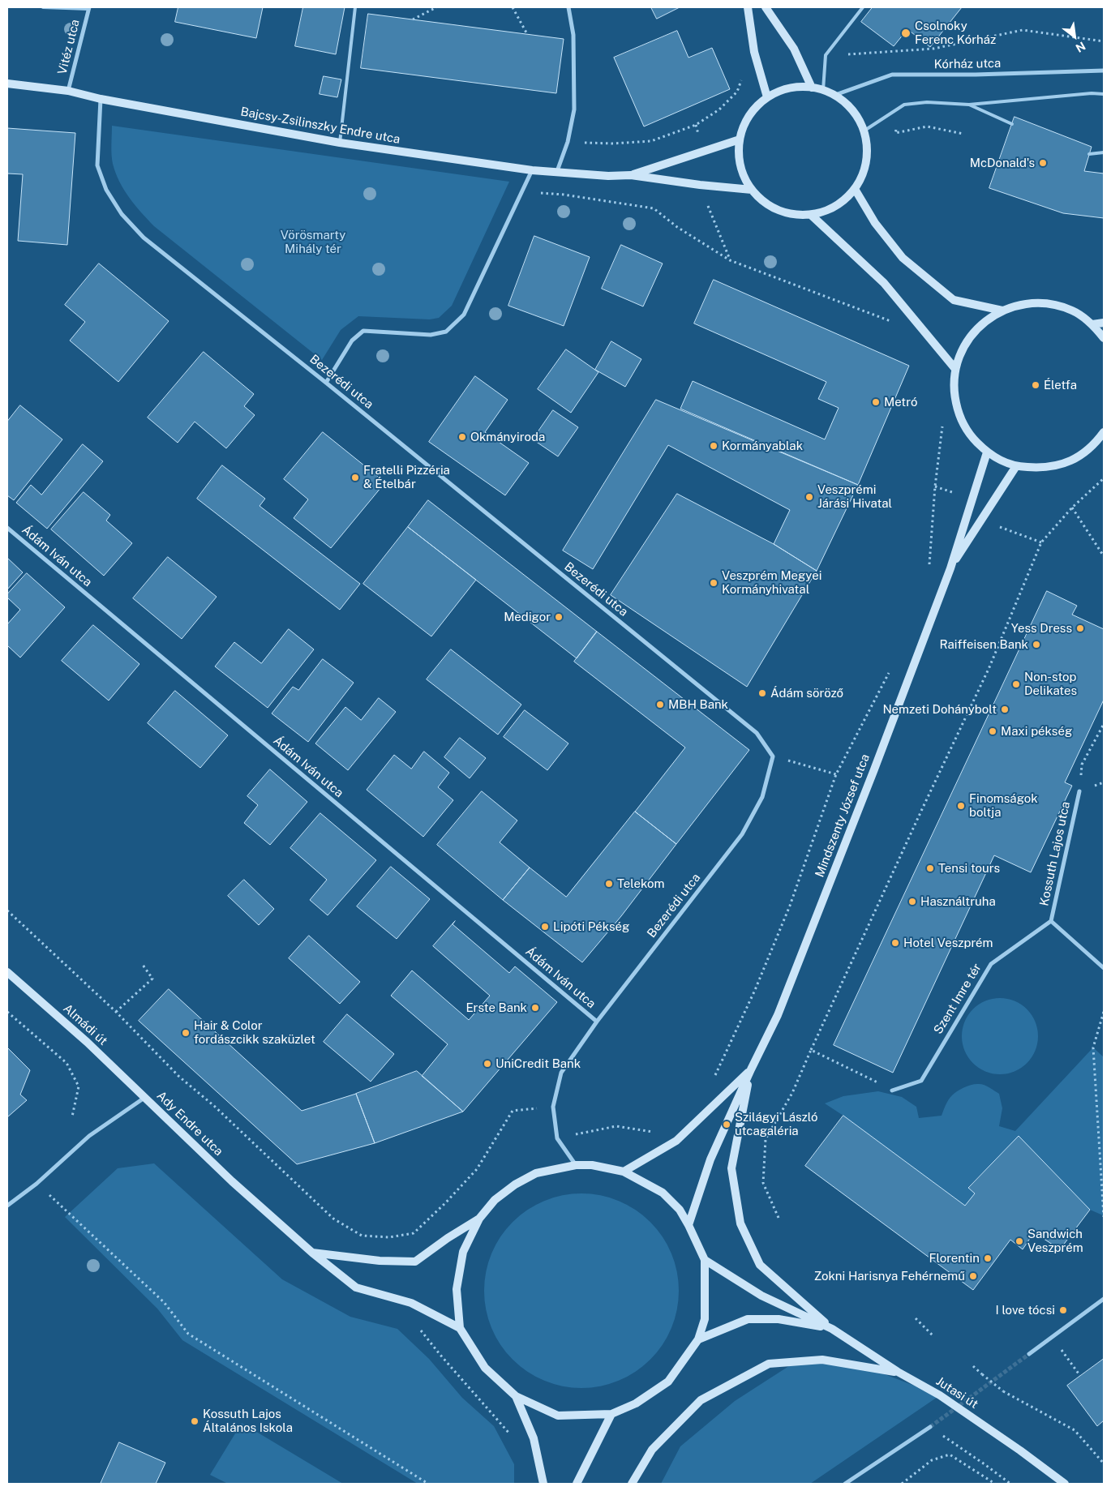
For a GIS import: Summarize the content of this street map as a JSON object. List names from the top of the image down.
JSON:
{
  "streets": {
    "street": [
      "Vitéz utca",
      "Kórház utca",
      "Bajcsy-Zsilinszky Endre utca",
      "Bezerédi utca",
      "Ádám Iván utca",
      "Mindszenty József utca",
      "Kossuth Lajos utca",
      "Szent Imre tér",
      "Almádi út",
      "Ady Endre utca",
      "Jutasi út"
    ]
  },
  "crossings": [
    ["Vitéz utca", "Bajcsy-Zsilinszky Endre utca"],
    ["Kórház utca", "Bajcsy-Zsilinszky Endre utca"],
    ["Bajcsy-Zsilinszky Endre utca", "Bezerédi utca"],
    ["Bezerédi utca", "Ádám Iván utca"],
    ["Kossuth Lajos utca", "Szent Imre tér"],
    ["Almádi út", "Ady Endre utca"]
  ],
  "parks": ["Vörösmarty Mihály tér"],
  "places": [
    "Csolnoky Ferenc Kórház",
    "McDonald's",
    "Életfa",
    "Metró",
    "Okmányiroda",
    "Kormányablak",
    "Fratelli Pizzéria & Ételbár",
    "Veszprémi Járási Hivatal",
    "Veszprém Megyei Kormányhivatal",
    "Medigor",
    "Yess Dress",
    "Raiffeisen Bank",
    "Non-stop Delikates",
    "Ádám söröző",
    "MBH Bank",
    "Nemzeti Dohánybolt",
    "Maxi pékség",
    "Finomságok boltja",
    "Tensi tours",
    "Telekom",
    "Használtruha",
    "Lipóti Pékség",
    "Hotel Veszprém",
    "Erste Bank",
    "Hair & Color fordászcikk szaküzlet",
    "UniCredit Bank",
    "Szilágyi László utcagaléria",
    "Sandwich Veszprém",
    "Florentin",
    "Zokni Harisnya Fehérnemű",
    "I love tócsi",
    "Kossuth Lajos Általános Iskola"
  ],
  "north": "bottom right"
}
